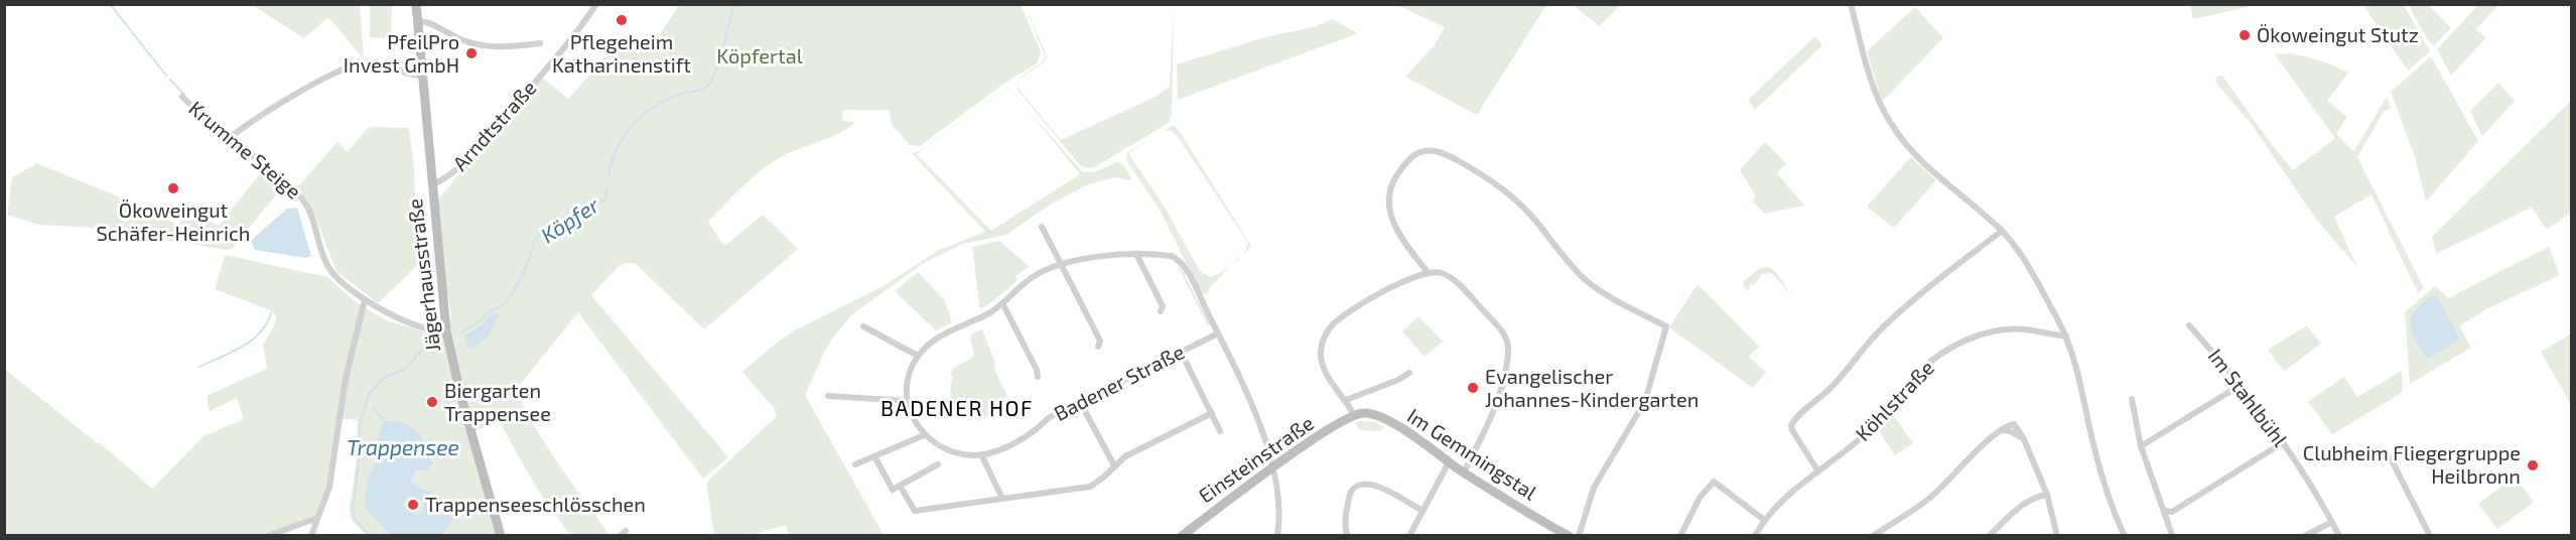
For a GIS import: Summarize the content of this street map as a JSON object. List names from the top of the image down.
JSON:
{
  "streets": {
    "street": [
      "Arndtstraße",
      "Krumme Steige",
      "Jägerhausstraße",
      "Badener Straße",
      "Im Stahlbühl",
      "Köhlstraße",
      "Im Gemmingstal",
      "Einsteinstraße"
    ]
  },
  "crossings": [
    ["Arndtstraße", "Jägerhausstraße"],
    ["Im Gemmingstal", "Einsteinstraße"]
  ],
  "districts": ["BADENER HOF"],
  "water": ["Köpfer", "Trappensee"],
  "parks": ["Köpfertal"],
  "places": [
    "Pflegeheim Katharinenstift",
    "Ökoweingut Stutz",
    "PfeilPro Invest GmbH",
    "Ökoweingut Schäfer-Heinrich",
    "Evangelischer Johannes-Kindergarten",
    "Biergarten Trappensee",
    "Clubheim Fliegergruppe Heilbronn",
    "Trappenseeschlösschen"
  ]
}
